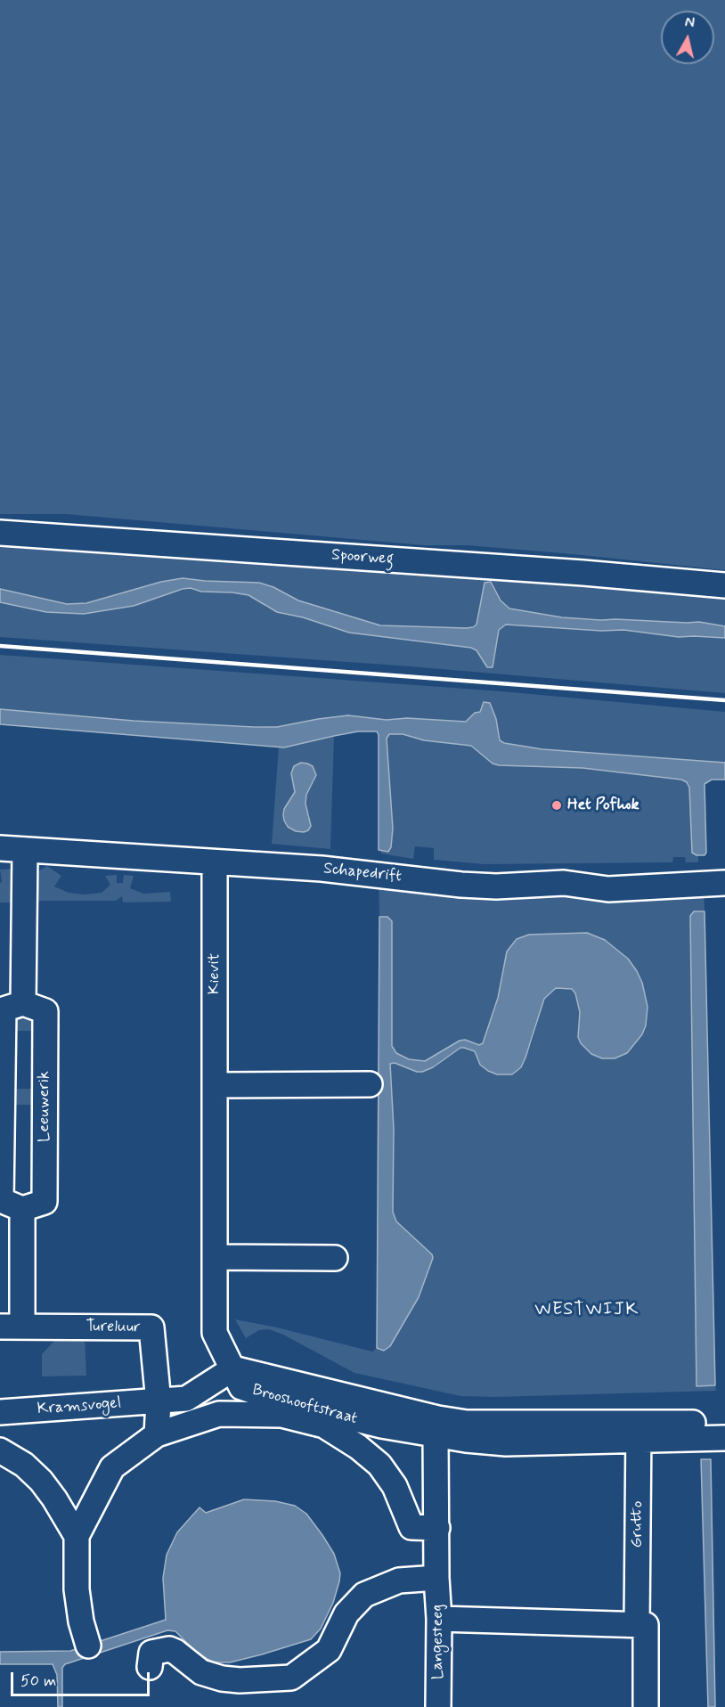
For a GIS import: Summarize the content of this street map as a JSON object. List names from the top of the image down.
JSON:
{
  "streets": {
    "street": [
      "Spoorweg",
      "Schapedrift",
      "Kievit",
      "Leeuwerik",
      "Tureluur",
      "Brooshooftstraat",
      "Kramsvogel",
      "Grutto",
      "Langesteeg"
    ]
  },
  "crossings": [
    ["Schapedrift", "Kievit"],
    ["Kievit", "Brooshooftstraat"],
    ["Kievit", "Kramsvogel"],
    ["Tureluur", "Kramsvogel"],
    ["Brooshooftstraat", "Kramsvogel"],
    ["Brooshooftstraat", "Grutto"]
  ],
  "districts": ["WESTWIJK"],
  "places": ["Het Pofhok"],
  "scale_bar": "50 m",
  "north": "top"
}
